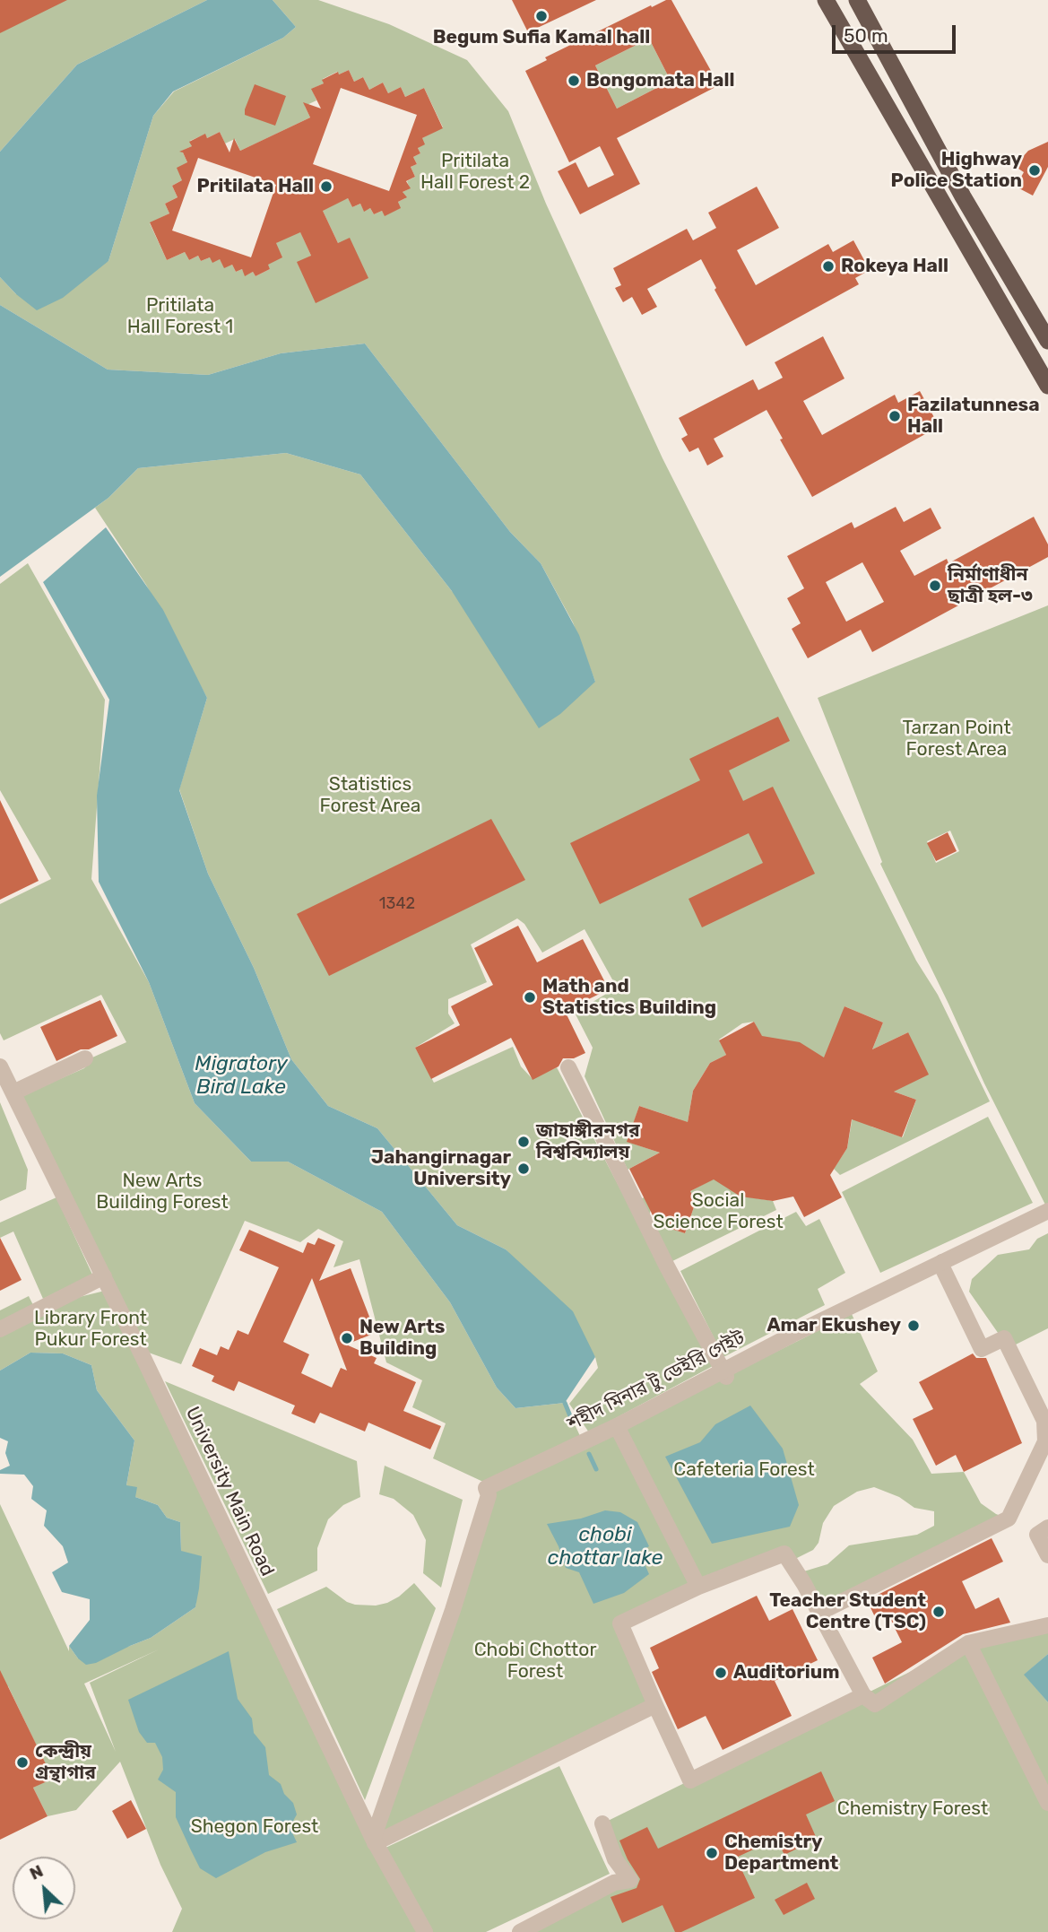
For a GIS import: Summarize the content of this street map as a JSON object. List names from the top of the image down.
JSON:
{
  "streets": {
    "street": ["শহীদ মিনার টু ডেইরি গেইট", "University Main Road"]
  },
  "crossings": [
    ["শহীদ মিনার টু ডেইরি গেইট", "University Main Road"]
  ],
  "water": ["Migratory Bird Lake", "chobi chottar lake"],
  "parks": [
    "Pritilata Hall Forest 2",
    "Pritilata Hall Forest 1",
    "Tarzan Point Forest Area",
    "Statistics Forest Area",
    "New Arts Building Forest",
    "Social Science Forest",
    "Library Front Pukur Forest",
    "Cafeteria Forest",
    "Chobi Chottor Forest",
    "Chemistry Forest",
    "Shegon Forest"
  ],
  "places": [
    "Begum Sufia Kamal hall",
    "Bongomata Hall",
    "Highway Police Station",
    "Pritilata Hall",
    "Rokeya Hall",
    "Fazilatunnesa Hall",
    "নির্মাণাধীন ছাত্রী হল-৩",
    "Math and Statistics Building",
    "জাহাঙ্গীরনগর বিশ্ববিদ্যালয়",
    "Jahangirnagar University",
    "Amar Ekushey",
    "New Arts Building",
    "Teacher Student Centre (TSC)",
    "Auditorium",
    "কেন্দ্রীয় গ্রন্থাগার",
    "Chemistry Department"
  ],
  "house_numbers": ["1342"],
  "scale_bar": "50 m",
  "north": "top left"
}
